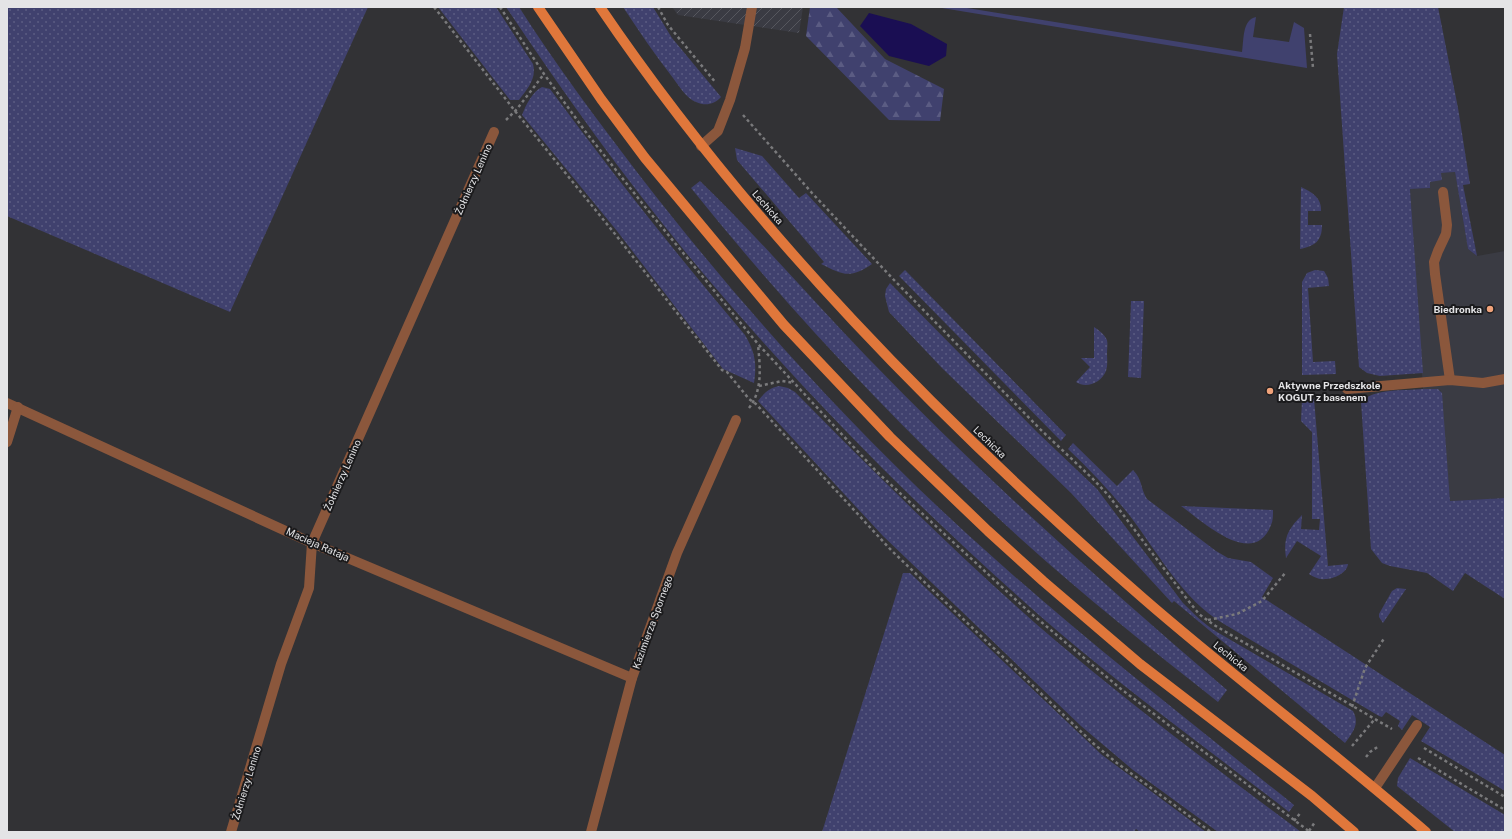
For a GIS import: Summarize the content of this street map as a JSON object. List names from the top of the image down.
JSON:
{
  "streets": {
    "main road": ["Lechicka"],
    "street": ["Żołnierzy Lenino", "Macieja Rataja", "Kazimierza Spornego"]
  },
  "crossings": [
    ["Żołnierzy Lenino", "Macieja Rataja"],
    ["Macieja Rataja", "Kazimierza Spornego"]
  ],
  "places": ["Biedronka", "Aktywne Przedszkole KOGUT z basenem"]
}
